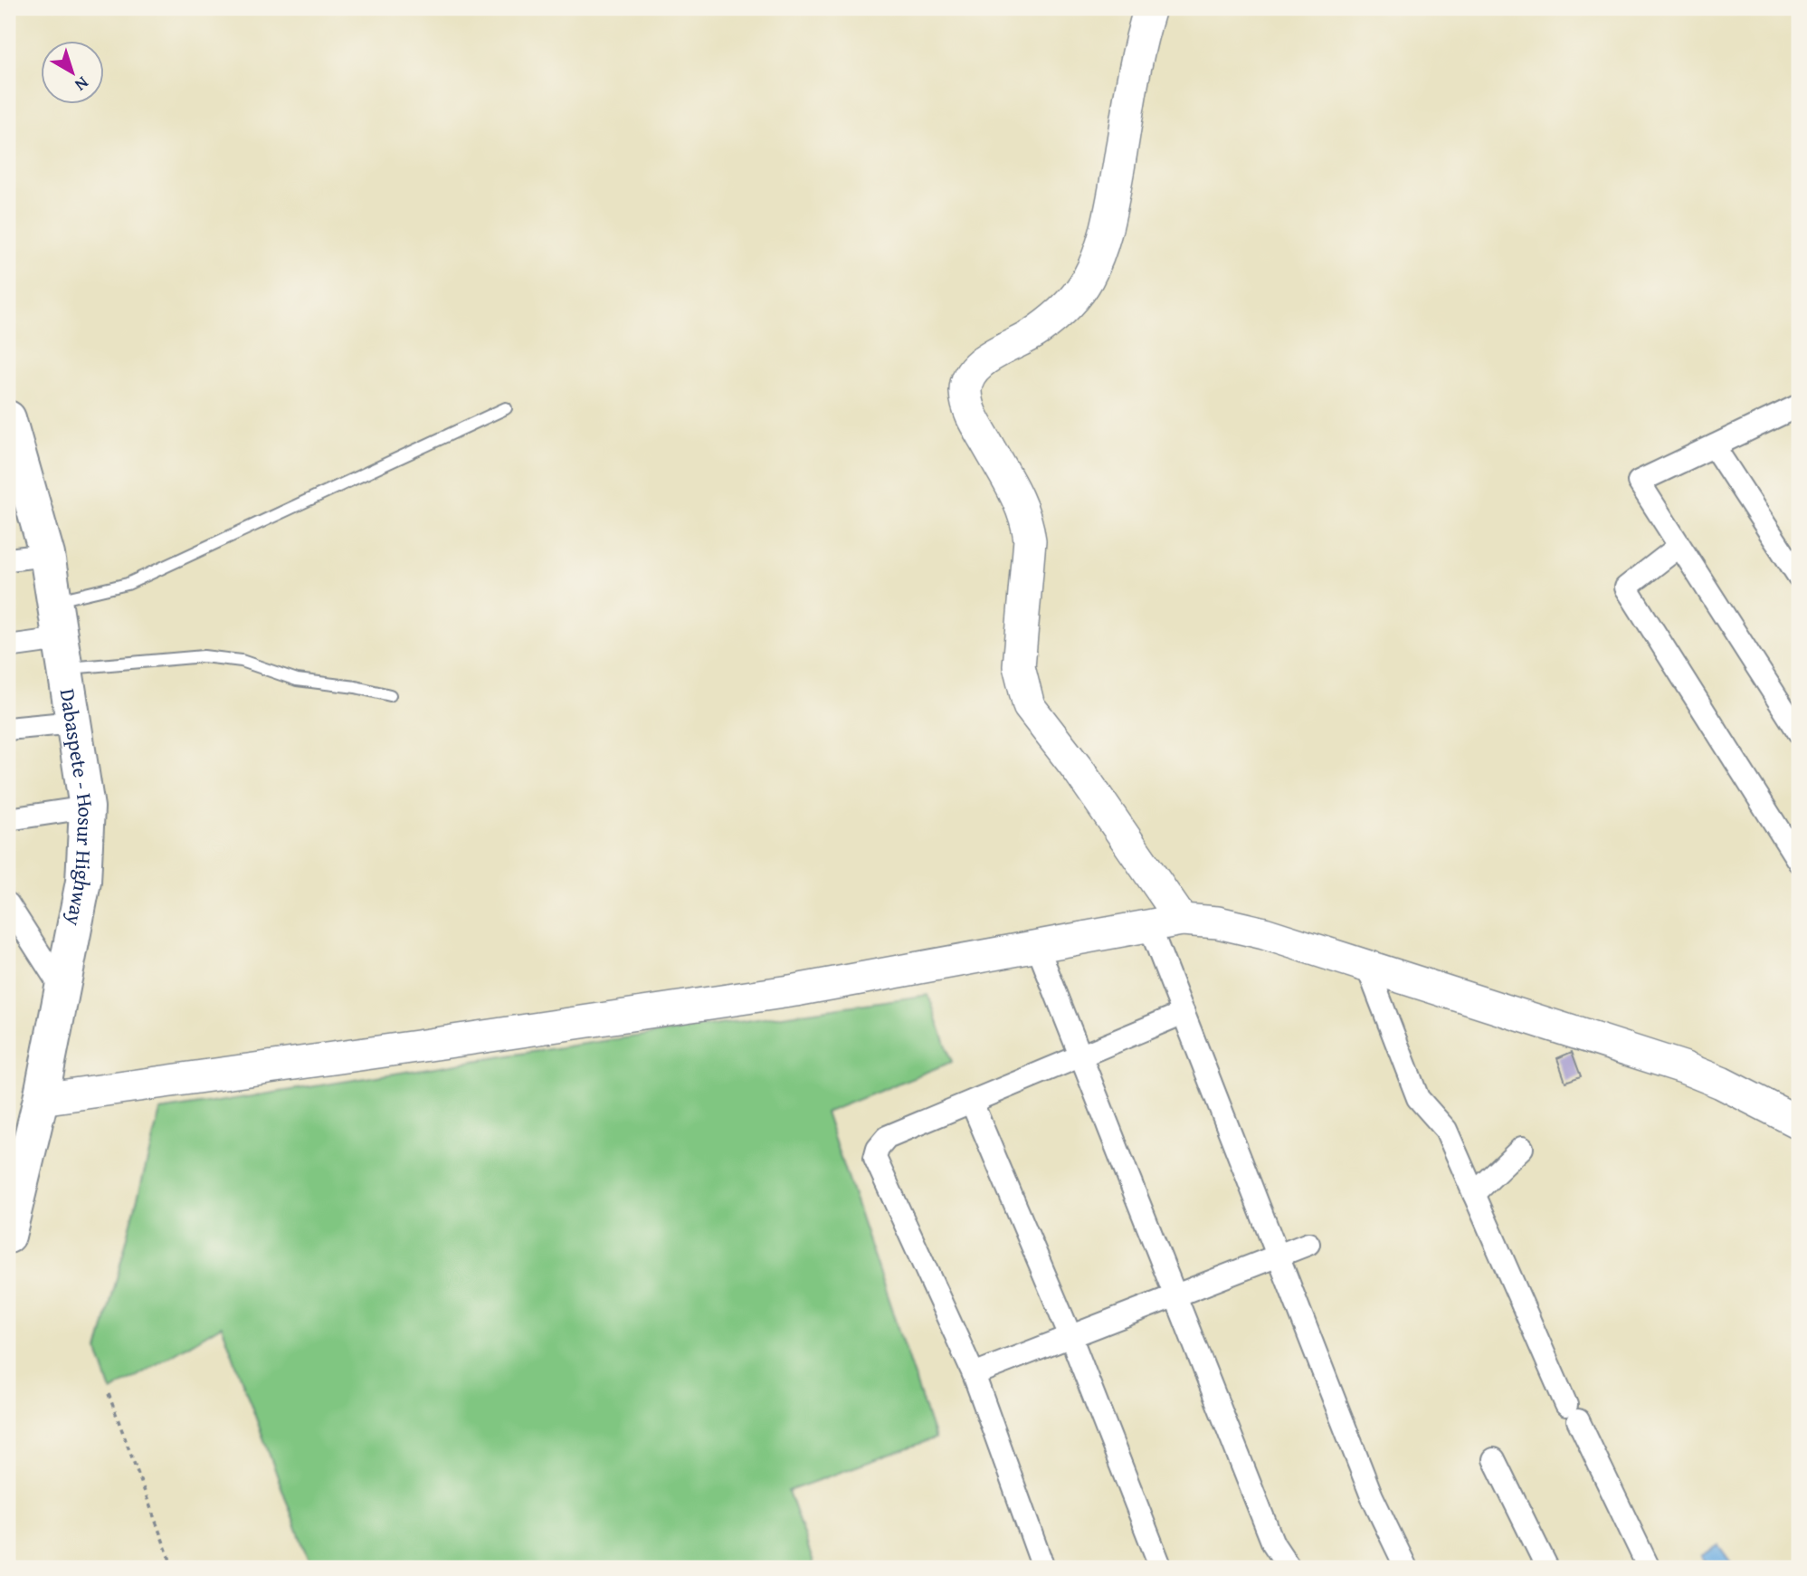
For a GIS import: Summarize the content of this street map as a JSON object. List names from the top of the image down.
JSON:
{
  "streets": {
    "highway": ["Dabaspete - Hosur Highway"]
  },
  "north": "bottom right"
}
